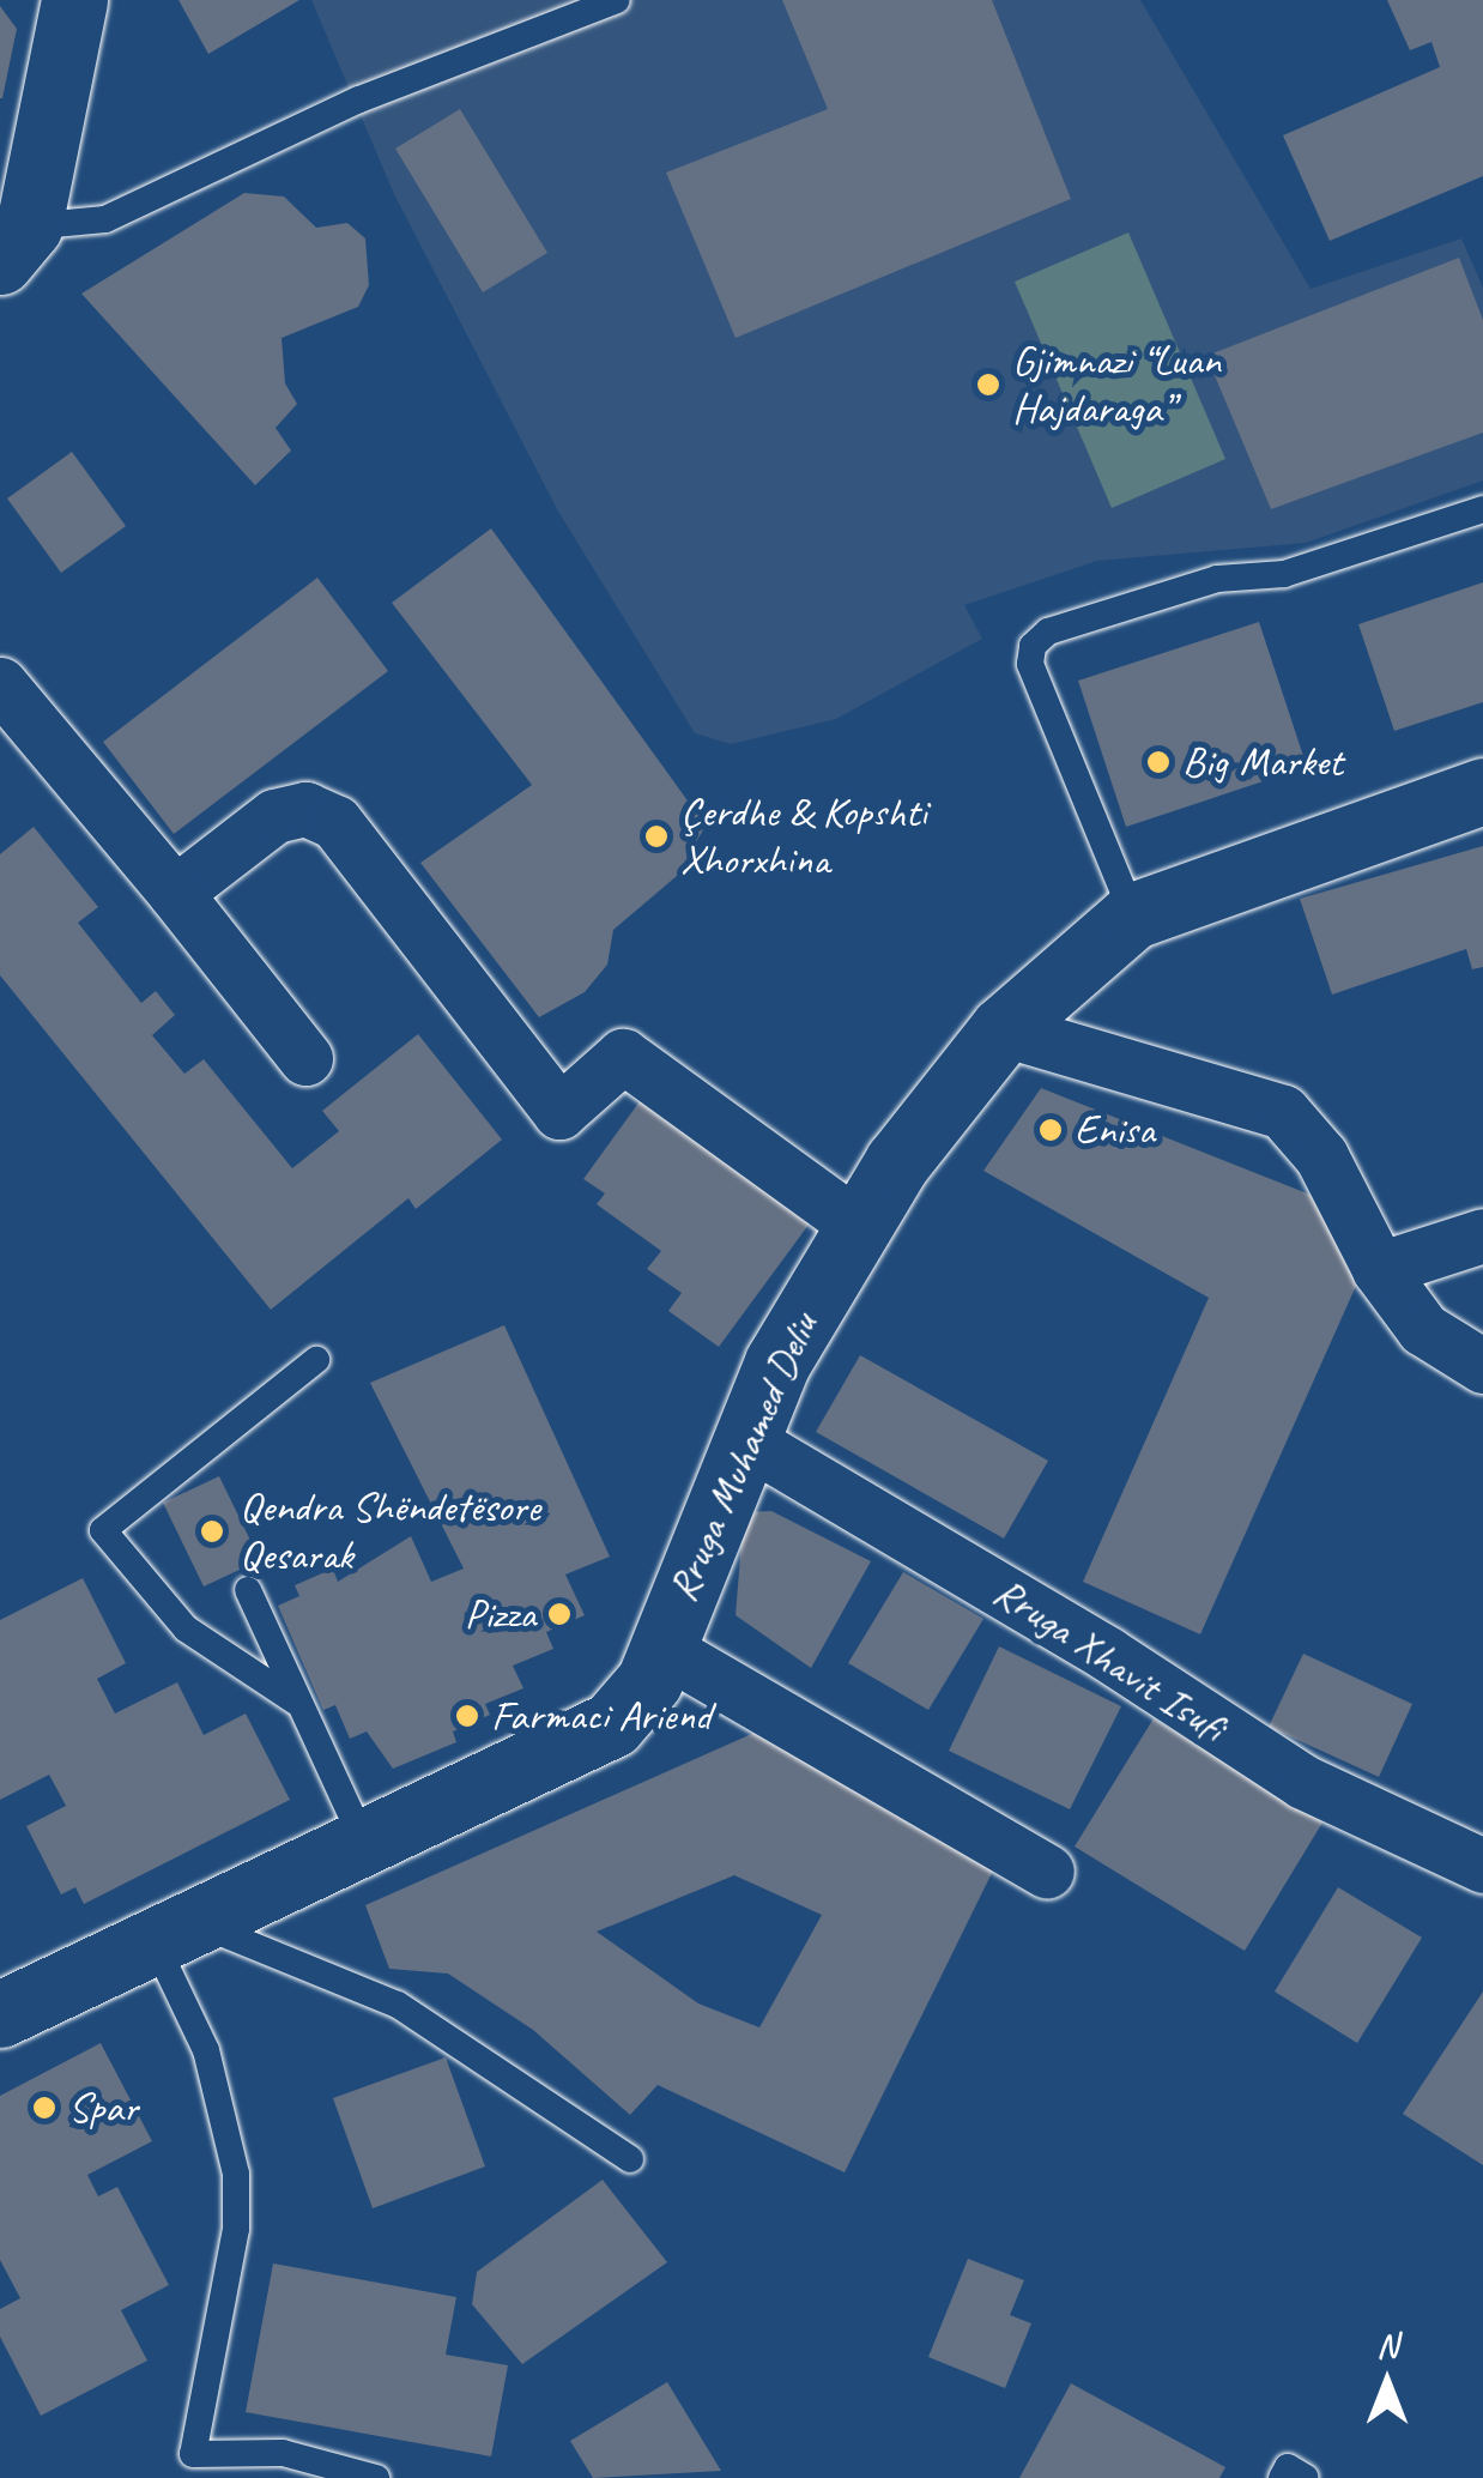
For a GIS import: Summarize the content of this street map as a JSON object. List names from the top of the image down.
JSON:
{
  "streets": {
    "street": ["Rruga Muhamed Deliu", "Rruga Xhavit Isufi"]
  },
  "crossings": [
    ["Rruga Muhamed Deliu", "Rruga Xhavit Isufi"]
  ],
  "places": [
    "Gjimnazi “Luan Hajdaraga”",
    "Big Market",
    "Çerdhe & Kopshti Xhorxhina",
    "Enisa",
    "Qendra Shëndetësore Qesarak",
    "Pizza",
    "Farmaci Ariend",
    "Spar"
  ],
  "north": "top"
}
